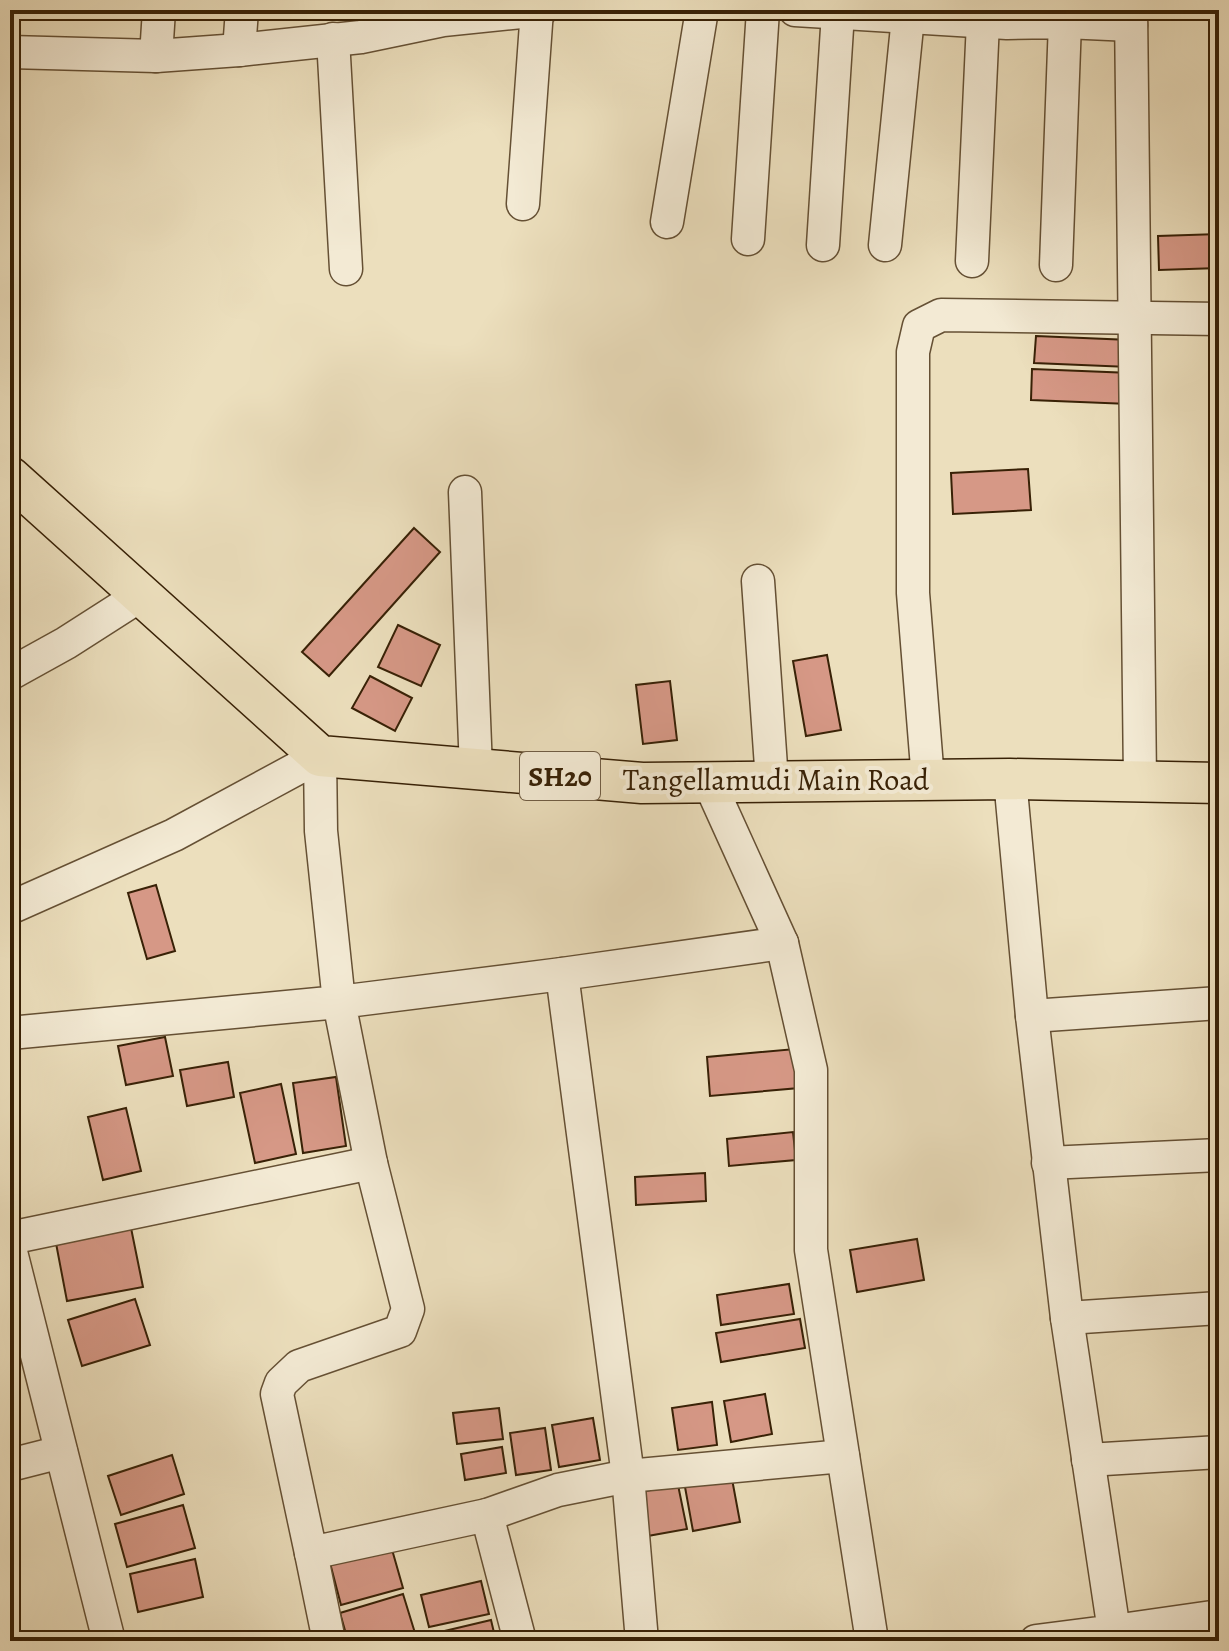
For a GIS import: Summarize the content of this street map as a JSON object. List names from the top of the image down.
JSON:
{
  "streets": {
    "main road": ["SH20", "Tangellamudi Main Road"]
  }
}
